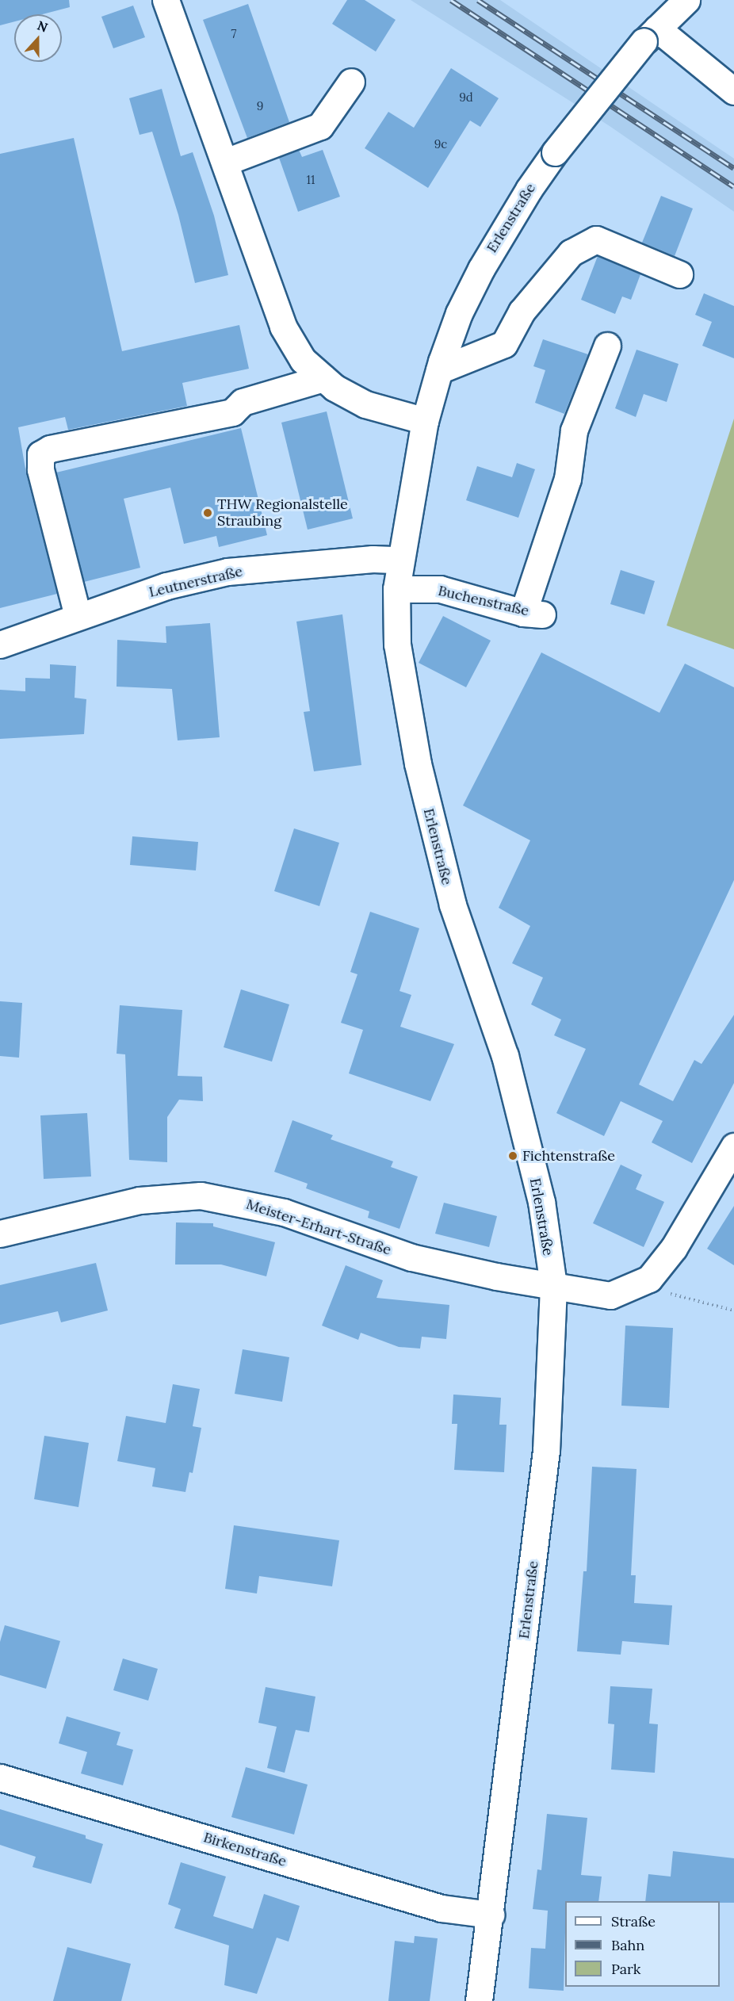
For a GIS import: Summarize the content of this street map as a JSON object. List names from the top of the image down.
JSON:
{
  "streets": {
    "street": [
      "Erlenstraße",
      "Leutnerstraße",
      "Buchenstraße",
      "Meister-Erhart-Straße",
      "Birkenstraße"
    ]
  },
  "crossings": [
    ["Erlenstraße", "Leutnerstraße"],
    ["Erlenstraße", "Buchenstraße"],
    ["Erlenstraße", "Meister-Erhart-Straße"],
    ["Erlenstraße", "Birkenstraße"]
  ],
  "places": ["THW Regionalstelle Straubing", "Fichtenstraße"],
  "house_numbers": [
    "7",
    "9d",
    "9",
    "9c",
    "11"
  ],
  "legend": ["Straße", "Bahn", "Park"],
  "north": "top"
}
